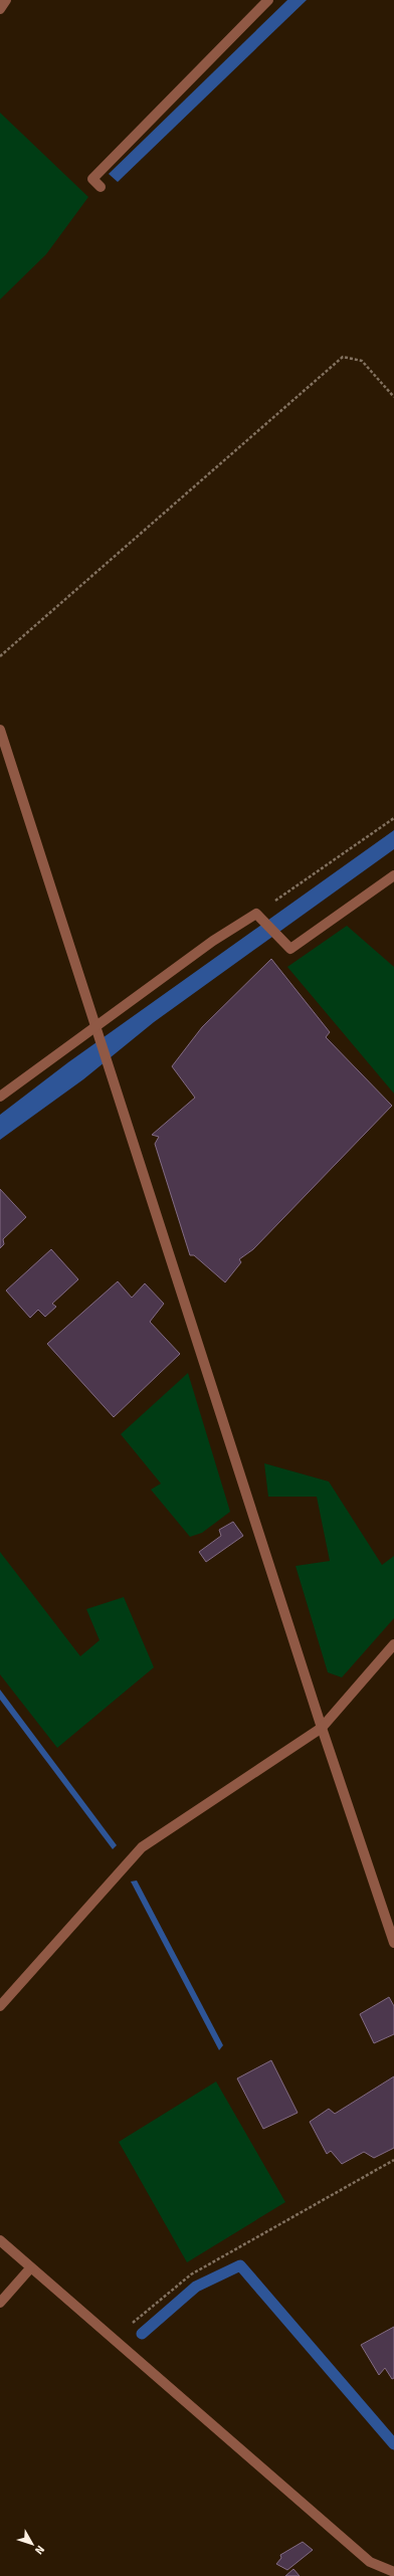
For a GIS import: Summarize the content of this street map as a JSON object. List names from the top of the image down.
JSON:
{
  "north": "bottom right"
}
